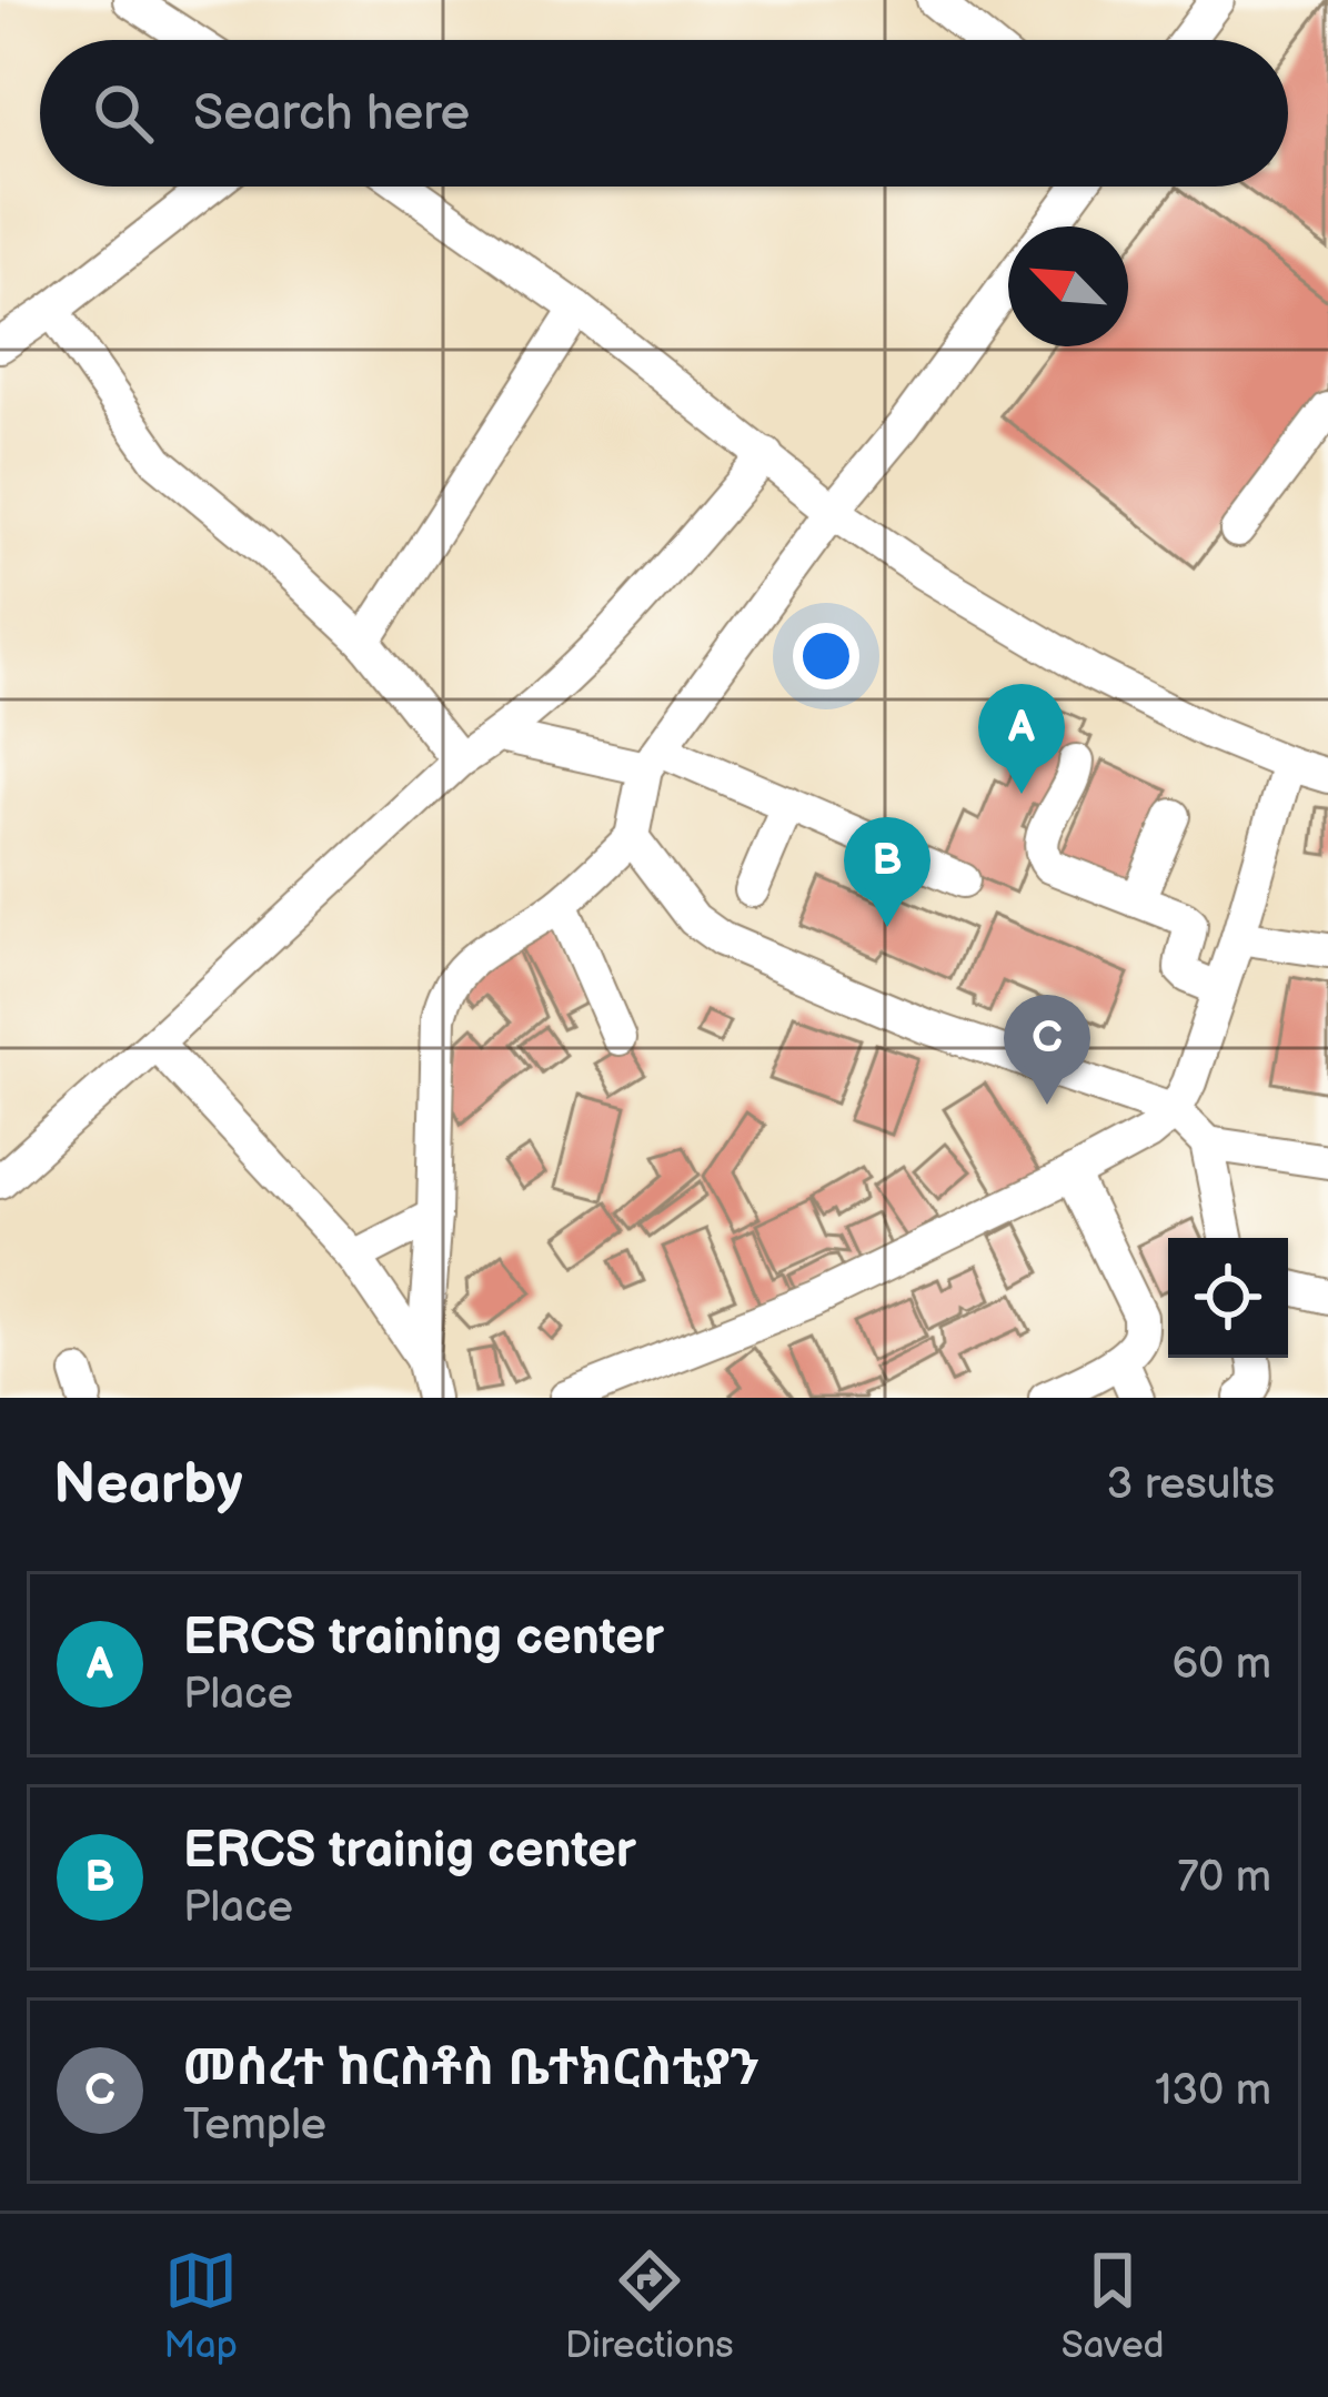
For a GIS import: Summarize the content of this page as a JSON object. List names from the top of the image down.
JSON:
{
  "north": "top left",
  "page": {
    "search": "Search here",
    "pins": ["A", "B", "C"],
    "heading": ["Nearby", "3 results"],
    "list": [
      {
        "mark": "A",
        "name": "ERCS training center",
        "note": "Place",
        "value": "60 m"
      },
      {
        "mark": "B",
        "name": "ERCS trainig center",
        "note": "Place",
        "value": "70 m"
      },
      {
        "mark": "C",
        "name": "መሰረተ ከርስቶስ ቤተክርስቲያን",
        "note": "Temple",
        "value": "130 m"
      }
    ],
    "nav": ["Map", "Directions", "Saved"]
  }
}
